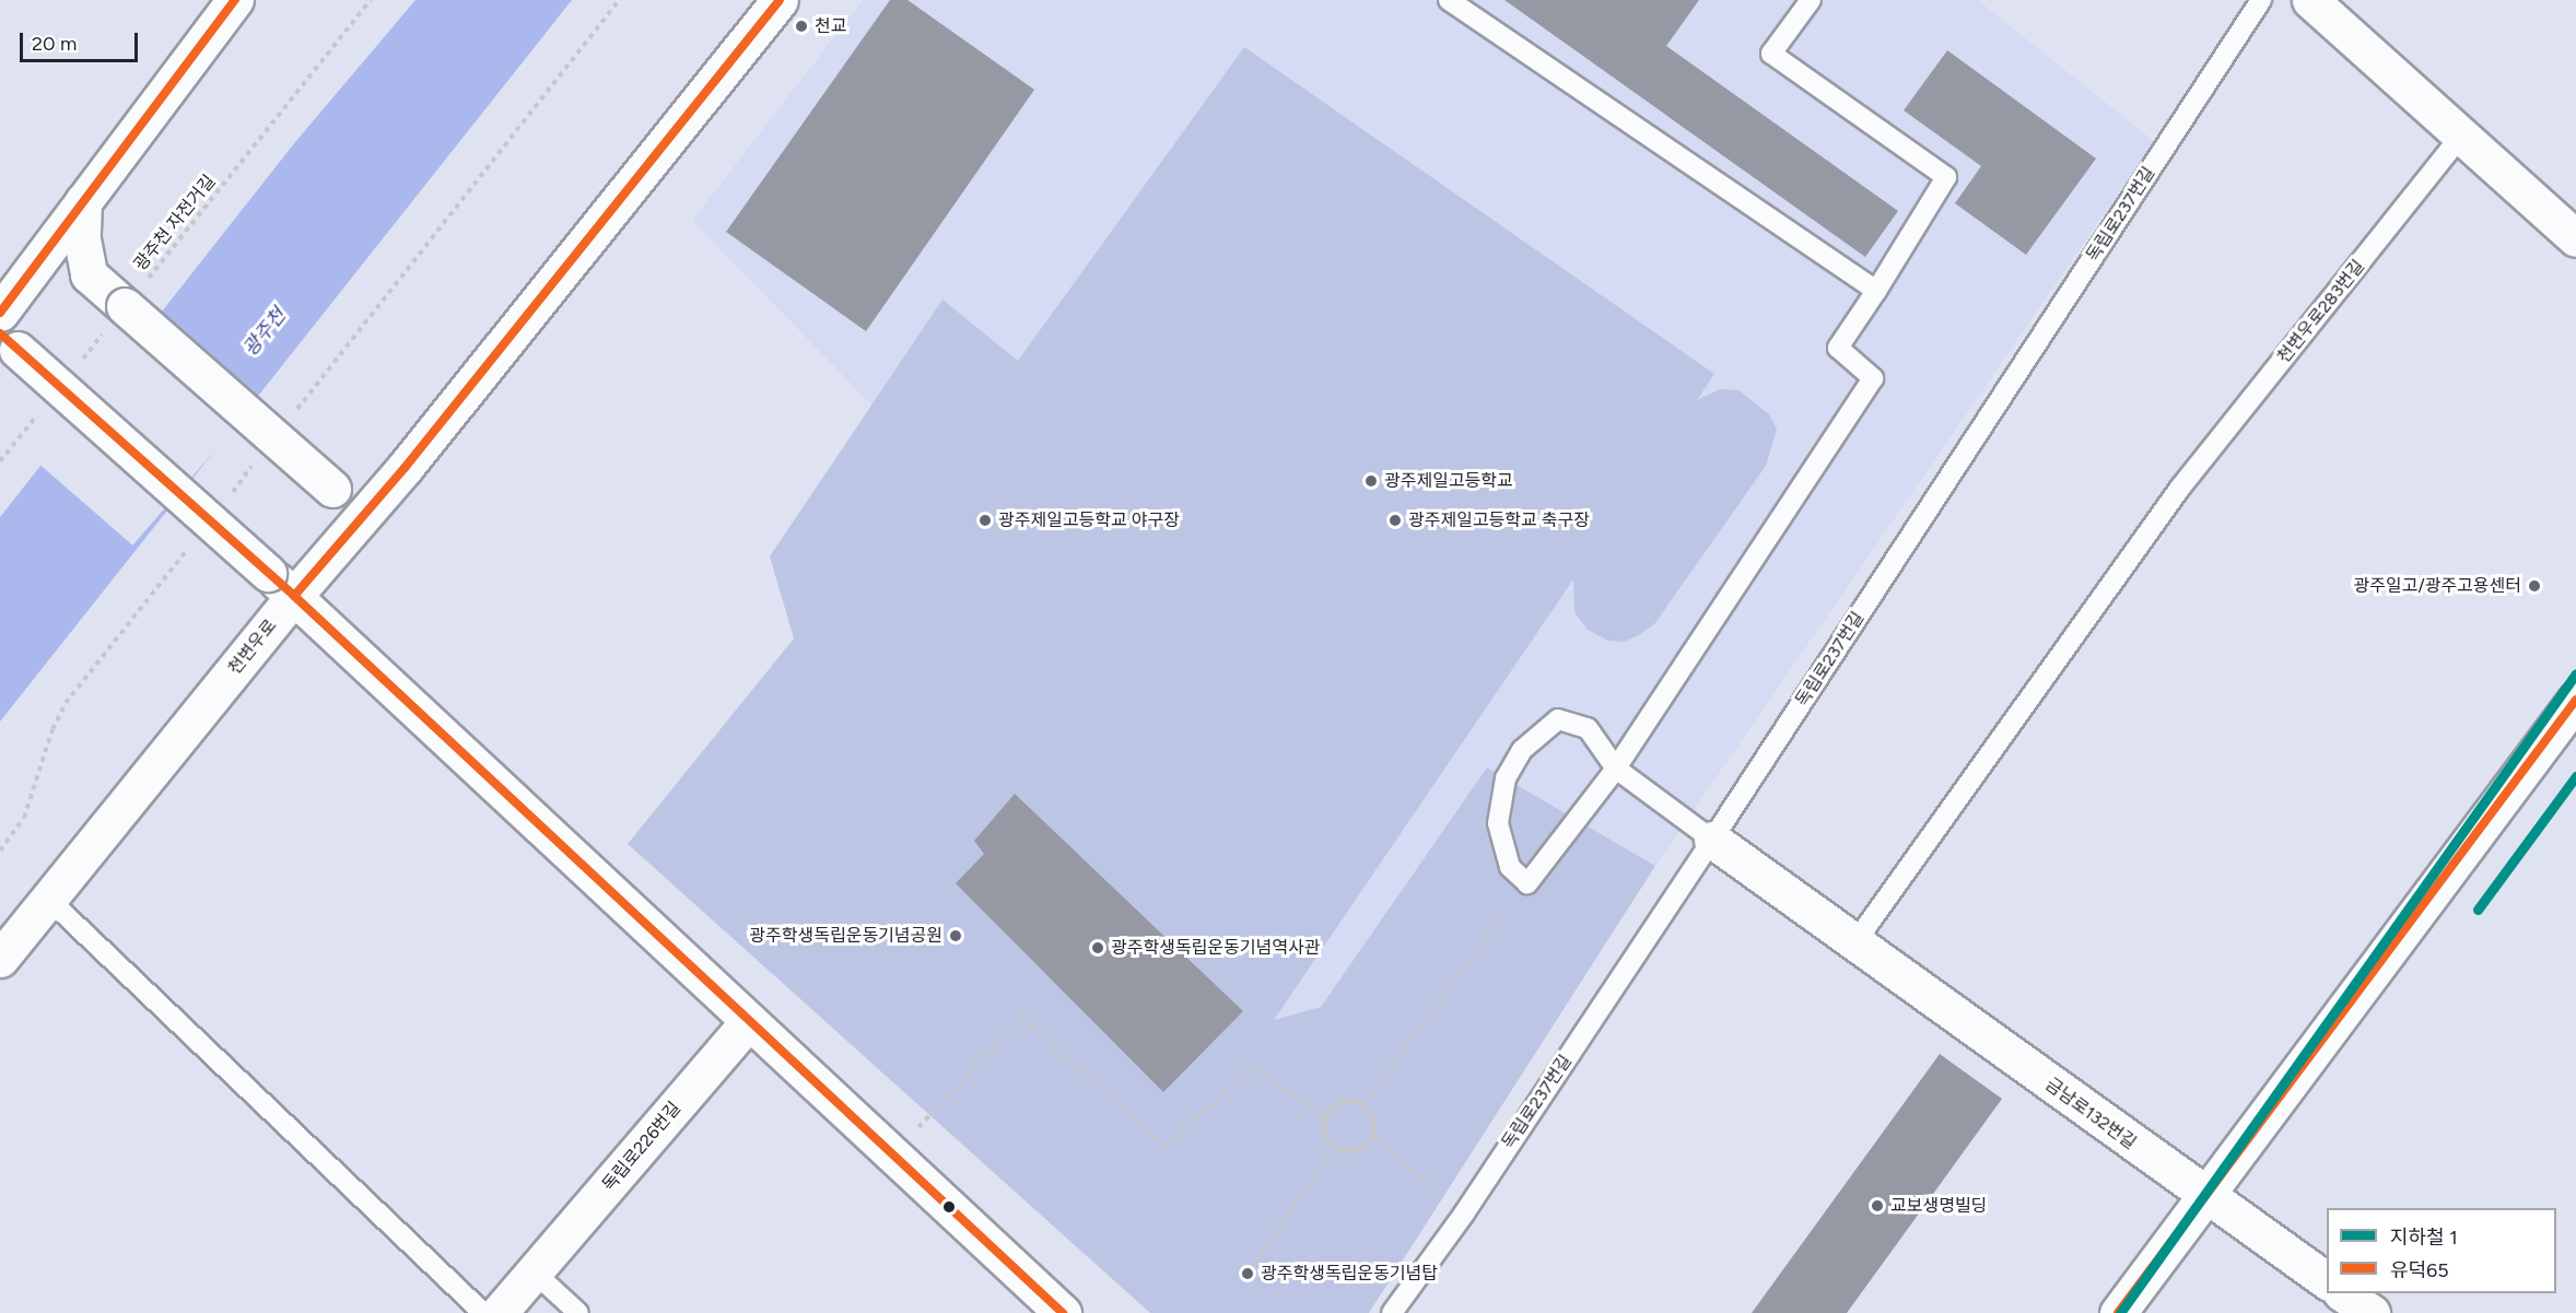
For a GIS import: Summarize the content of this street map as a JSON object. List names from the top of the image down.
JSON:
{
  "streets": {
    "street": ["천변우로", "금남로132번길", "독립로226번길"],
    "lane": ["독립로237번길", "천변우로283번길"],
    "path": ["광주천 자전거길"]
  },
  "crossings": [
    ["독립로237번길", "금남로132번길"],
    ["천변우로283번길", "금남로132번길"]
  ],
  "water": ["광주천"],
  "places": [
    "천교",
    "광주제일고등학교",
    "광주제일고등학교 야구장",
    "광주제일고등학교 축구장",
    "광주일고/광주고용센터",
    "광주학생독립운동기념공원",
    "광주학생독립운동기념역사관",
    "교보생명빌딩",
    "광주학생독립운동기념탑"
  ],
  "lines": ["transit line 유덕65", "metro line 1"],
  "legend": ["지하철 1", "유덕65"],
  "scale_bar": "20 m"
}
